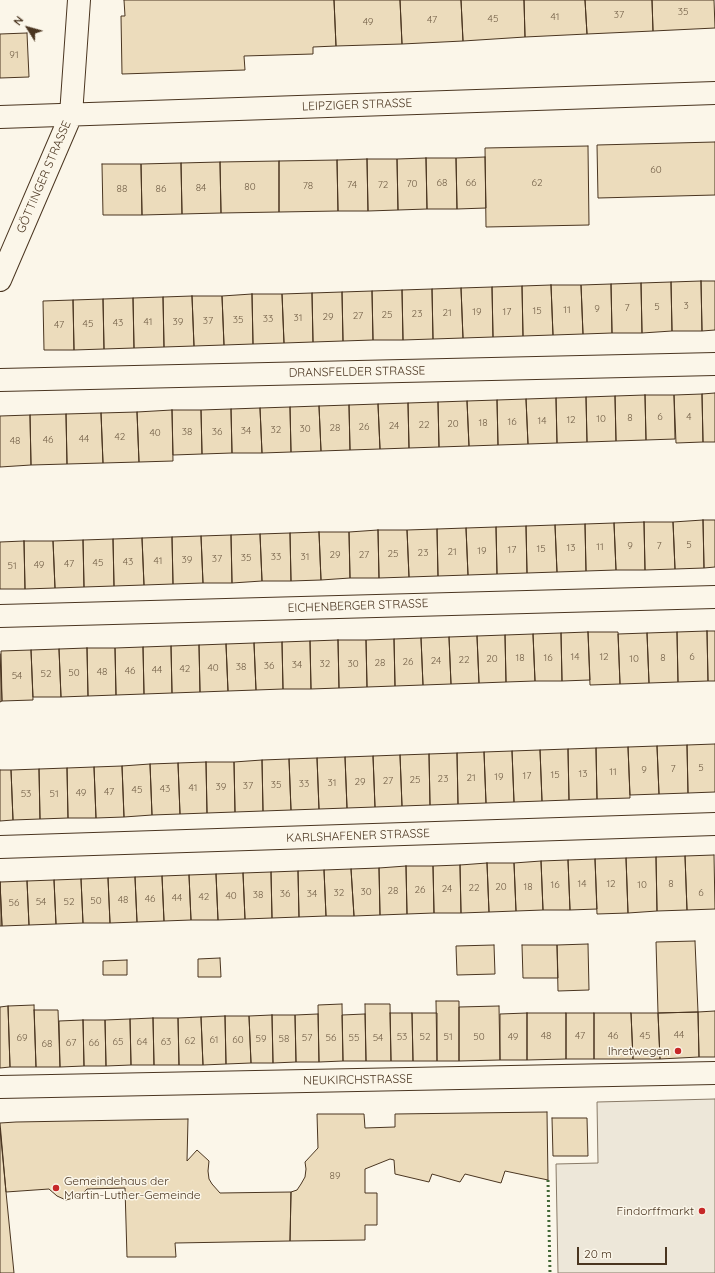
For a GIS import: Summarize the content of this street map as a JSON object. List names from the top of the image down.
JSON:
{
  "streets": {
    "street": [
      "LEIPZIGER STRASSE",
      "GÖTTINGER STRASSE",
      "DRANSFELDER STRASSE",
      "EICHENBERGER STRASSE",
      "KARLSHAFENER STRASSE",
      "NEUKIRCHSTRASSE"
    ]
  },
  "crossings": [
    ["LEIPZIGER STRASSE", "GÖTTINGER STRASSE"]
  ],
  "places": ["Ihretwegen", "Gemeindehaus der Martin-Luther-Gemeinde", "Findorffmarkt"],
  "house_numbers": [
    "35",
    "37",
    "41",
    "45",
    "47",
    "49",
    "91",
    "60",
    "68",
    "66",
    "62",
    "70",
    "74",
    "72",
    "78",
    "80",
    "84",
    "88",
    "86",
    "3",
    "5",
    "7",
    "9",
    "11",
    "15",
    "19",
    "17",
    "21",
    "23",
    "25",
    "27",
    "29",
    "31",
    "33",
    "35",
    "37",
    "41",
    "39",
    "43",
    "45",
    "47",
    "6",
    "4",
    "8",
    "10",
    "12",
    "14",
    "16",
    "18",
    "20",
    "22",
    "24",
    "26",
    "28",
    "30",
    "32",
    "34",
    "38",
    "36",
    "40",
    "42",
    "44",
    "46",
    "48",
    "5",
    "9",
    "7",
    "11",
    "13",
    "15",
    "17",
    "19",
    "21",
    "23",
    "25",
    "29",
    "27",
    "33",
    "31",
    "35",
    "37",
    "39",
    "41",
    "43",
    "45",
    "47",
    "49",
    "51",
    "14",
    "12",
    "6",
    "18",
    "16",
    "8",
    "20",
    "10",
    "22",
    "24",
    "26",
    "28",
    "32",
    "30",
    "34",
    "36",
    "38",
    "40",
    "42",
    "44",
    "46",
    "48",
    "50",
    "52",
    "54",
    "5",
    "7",
    "9",
    "11",
    "13",
    "15",
    "17",
    "19",
    "21",
    "23",
    "25",
    "27",
    "29",
    "31",
    "33",
    "35",
    "37",
    "39",
    "41",
    "43",
    "45",
    "47",
    "49",
    "53",
    "51",
    "14",
    "12",
    "8",
    "16",
    "10",
    "20",
    "18",
    "22",
    "24",
    "26",
    "28",
    "30",
    "32",
    "6",
    "36",
    "34",
    "38",
    "40",
    "42",
    "44",
    "46",
    "48",
    "50",
    "54",
    "52",
    "56",
    "44",
    "48",
    "47",
    "46",
    "45",
    "53",
    "52",
    "51",
    "50",
    "49",
    "69",
    "57",
    "56",
    "55",
    "54",
    "59",
    "58",
    "61",
    "60",
    "62",
    "65",
    "64",
    "63",
    "67",
    "66",
    "68",
    "89"
  ],
  "scale_bar": "20 m",
  "north": "top left"
}
